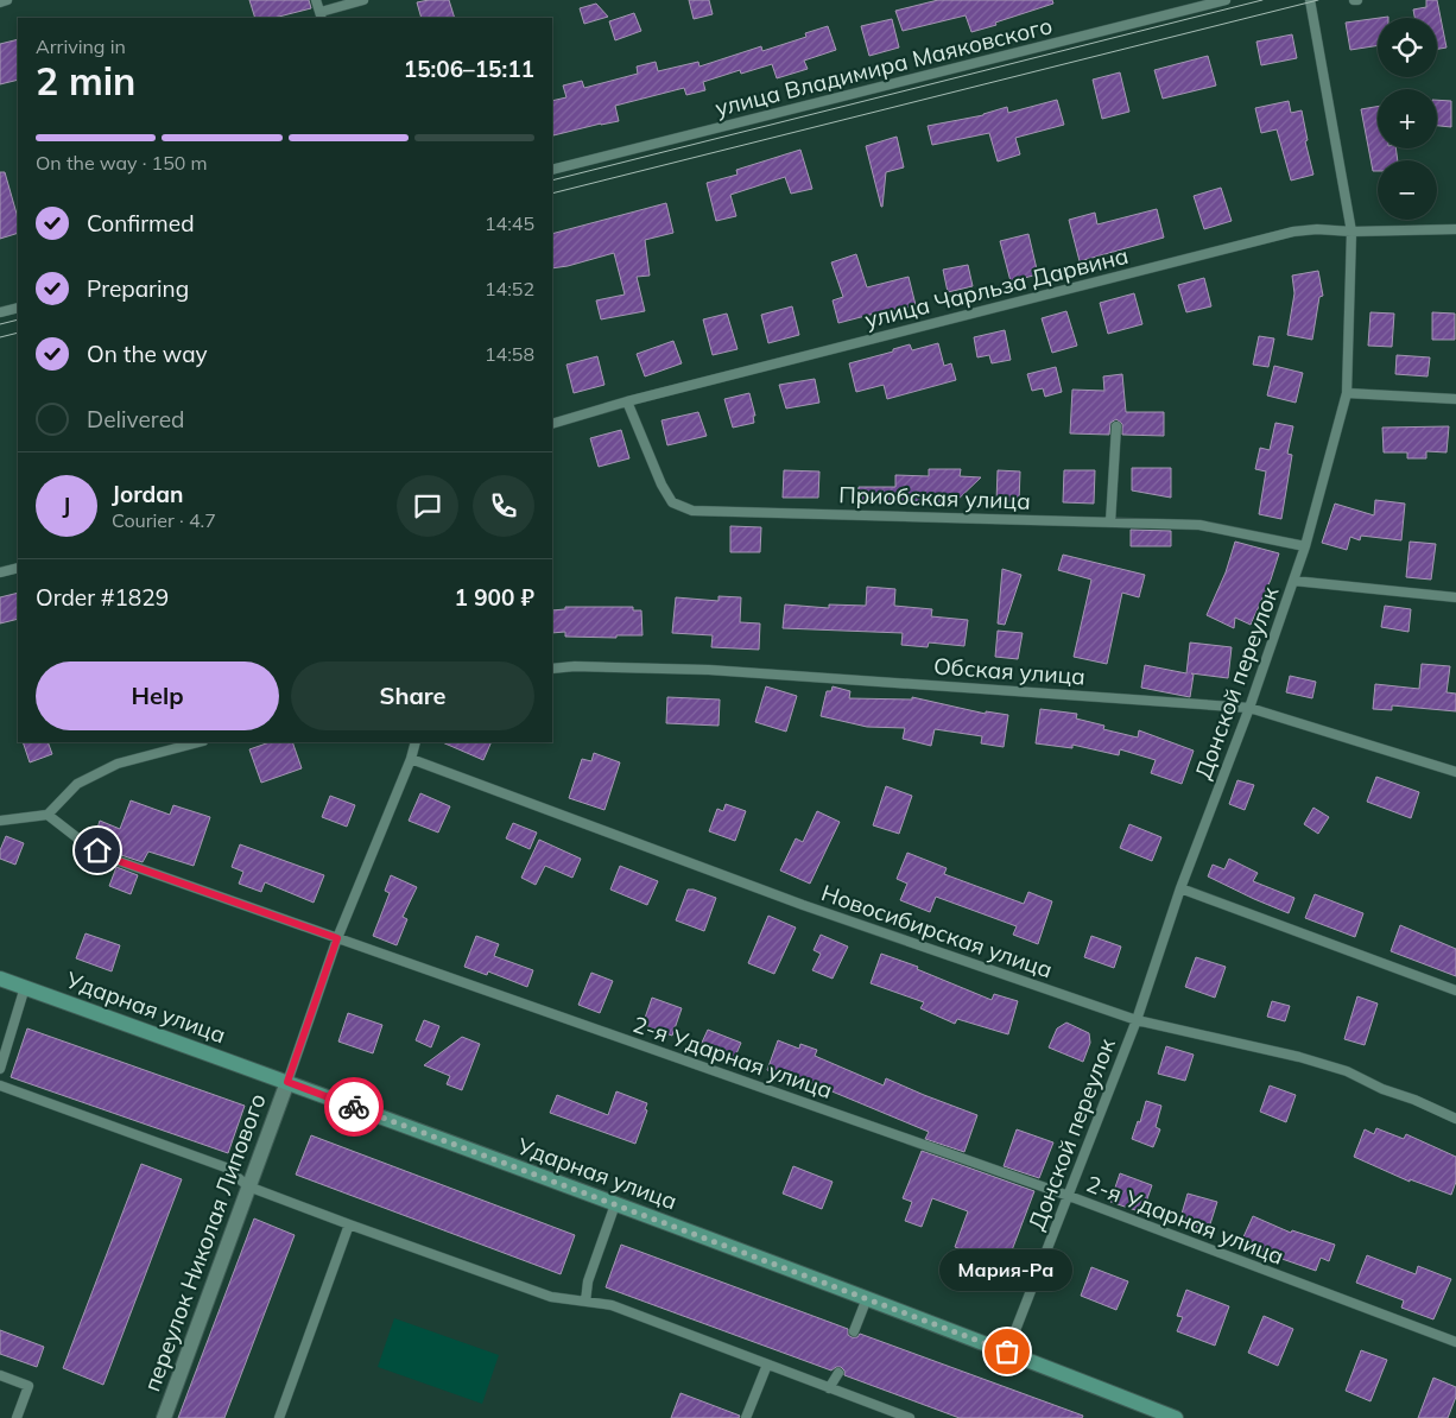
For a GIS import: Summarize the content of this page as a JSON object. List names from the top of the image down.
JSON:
{
  "streets": {
    "street": ["Ударная улица", "переулок Николая Липового"],
    "lane": [
      "улица Владимира Маяковского",
      "улица Чарльза Дарвина",
      "Приобская улица",
      "Обская улица",
      "Донской переулок",
      "Новосибирская улица",
      "2-я Ударная улица"
    ]
  },
  "crossings": [
    ["улица Чарльза Дарвина", "Приобская улица"],
    ["улица Чарльза Дарвина", "Донской переулок"],
    ["Приобская улица", "Донской переулок"],
    ["Обская улица", "Донской переулок"],
    ["Донской переулок", "Новосибирская улица"],
    ["Донской переулок", "Ударная улица"],
    ["Донской переулок", "2-я Ударная улица"],
    ["Ударная улица", "переулок Николая Липового"]
  ],
  "places": ["Мария-Ра"],
  "page": {
    "map_buttons": ["+", "−"],
    "heading": ["2 min", "Arriving in", "15:06–15:11"],
    "panel": [
      "Jordan",
      "Courier · 4.7",
      "Order #1829",
      "1 900 ₽"
    ],
    "bar": "On the way · 150 m",
    "list": [
      ["Confirmed", "14:45"],
      ["Preparing", "14:52"],
      ["On the way", "14:58"],
      "Delivered"
    ],
    "round": "J",
    "buttons": ["Help", "Share"],
    "bubble": "Мария-Ра"
  }
}
